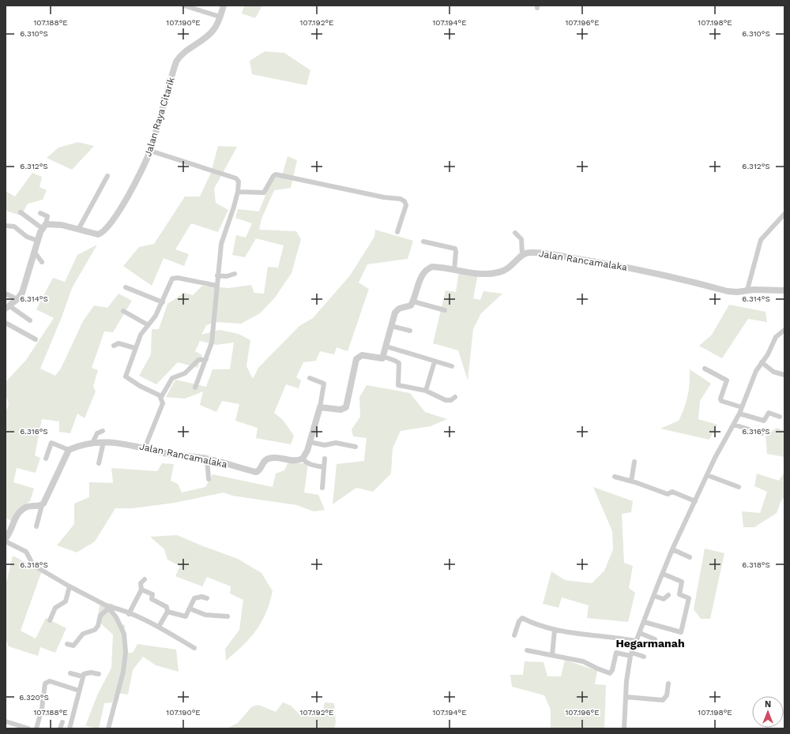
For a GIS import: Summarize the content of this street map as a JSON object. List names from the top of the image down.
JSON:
{
  "streets": {
    "street": ["Jalan Raya Citarik", "Jalan Rancamalaka"]
  },
  "districts": ["Hegarmanah"],
  "north": "top",
  "coordinates": [
    "107.188°E",
    "107.190°E",
    "107.192°E",
    "107.194°E",
    "107.196°E",
    "107.198°E",
    "6.310°S",
    "6.312°S",
    "6.314°S",
    "6.316°S",
    "6.318°S",
    "6.320°S"
  ]
}
